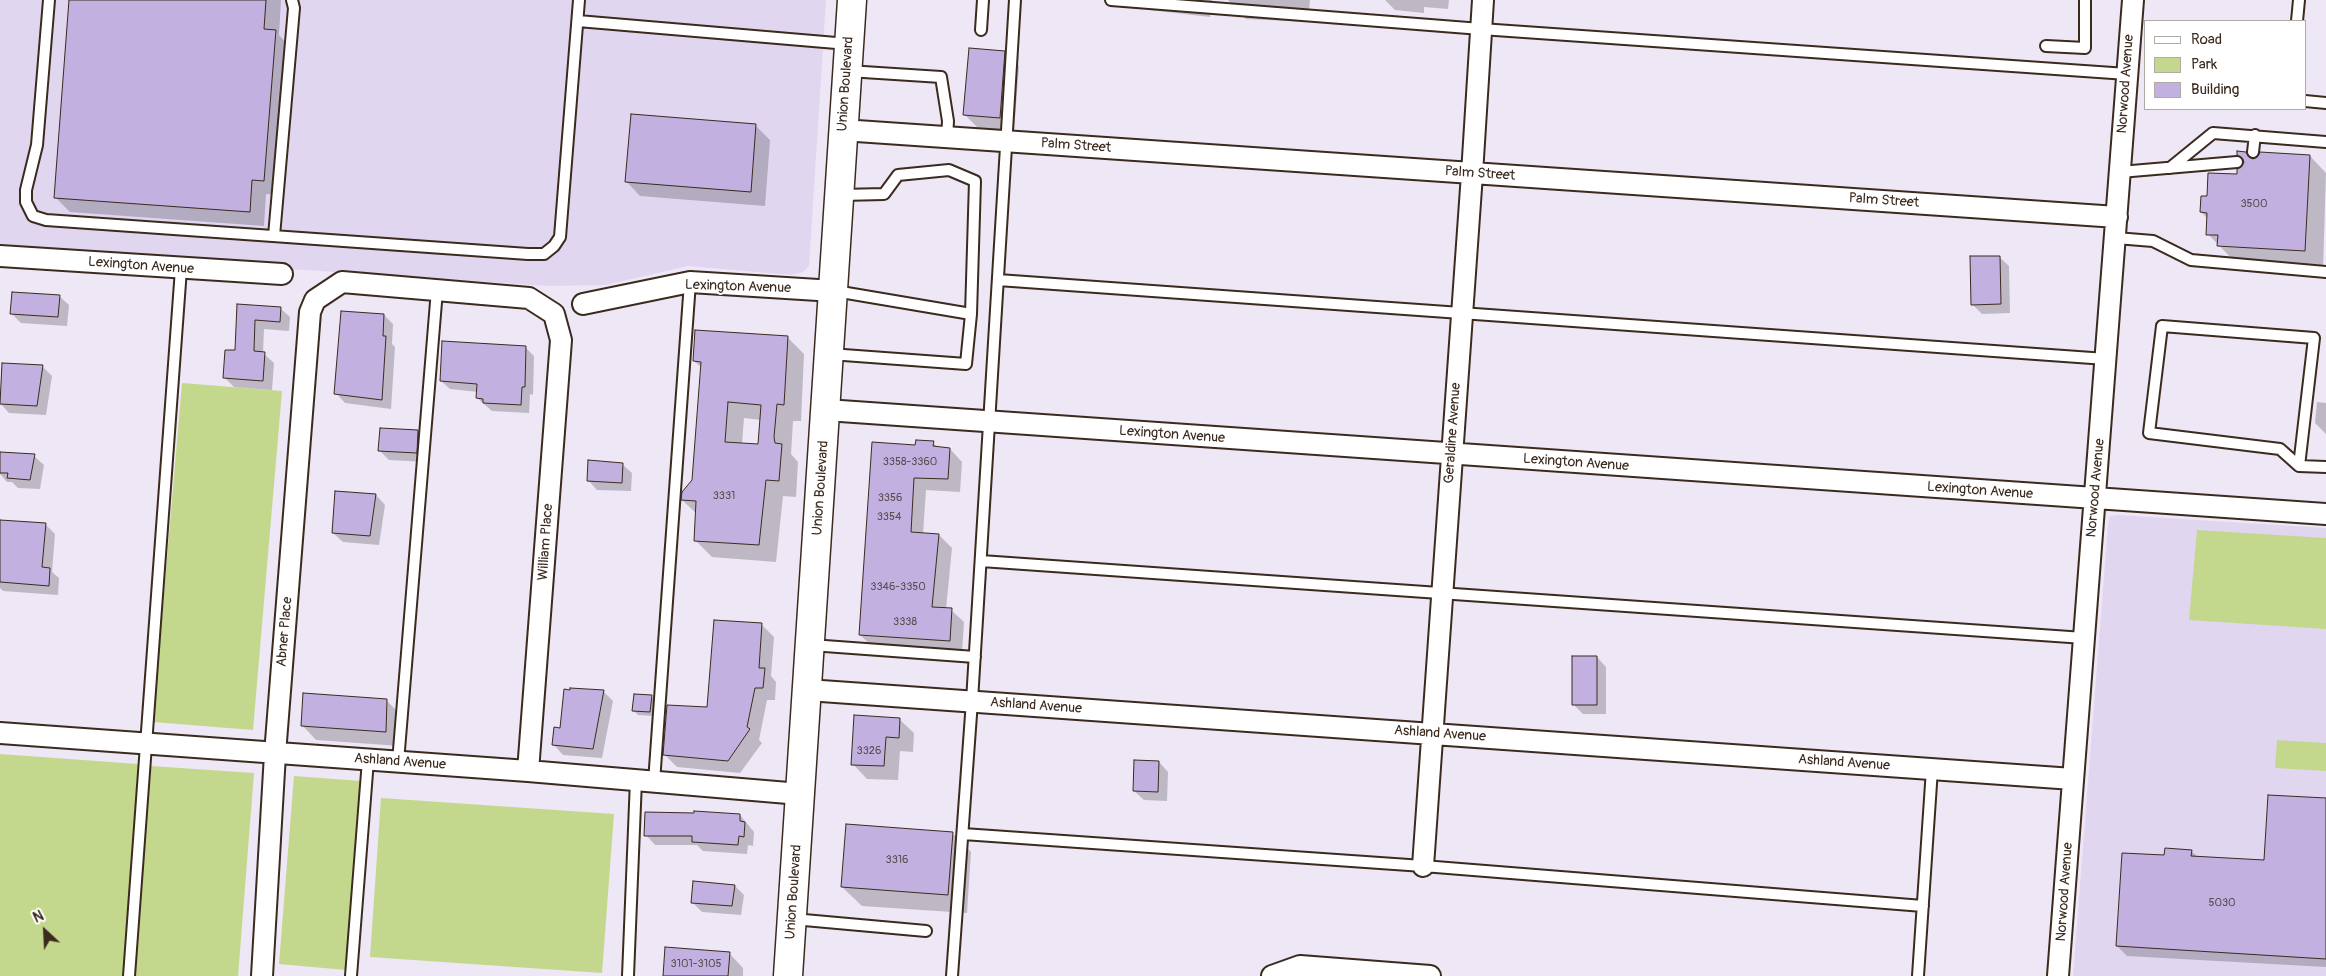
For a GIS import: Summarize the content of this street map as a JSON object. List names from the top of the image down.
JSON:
{
  "streets": {
    "main road": ["Union Boulevard"],
    "street": [
      "Norwood Avenue",
      "Palm Street",
      "Lexington Avenue",
      "Geraldine Avenue",
      "William Place",
      "Abner Place",
      "Ashland Avenue"
    ]
  },
  "crossings": [
    ["Union Boulevard", "Palm Street"],
    ["Union Boulevard", "Lexington Avenue"],
    ["Union Boulevard", "Ashland Avenue"],
    ["Norwood Avenue", "Palm Street"],
    ["Norwood Avenue", "Lexington Avenue"],
    ["Norwood Avenue", "Ashland Avenue"],
    ["Palm Street", "Geraldine Avenue"],
    ["Lexington Avenue", "Geraldine Avenue"],
    ["Geraldine Avenue", "Ashland Avenue"],
    ["William Place", "Abner Place"],
    ["William Place", "Ashland Avenue"],
    ["Abner Place", "Ashland Avenue"]
  ],
  "house_numbers": [
    "3500",
    "3358-3360",
    "3331",
    "3356",
    "3354",
    "3346-3350",
    "3338",
    "3326",
    "3316",
    "5030",
    "3101-3105"
  ],
  "legend": ["Road", "Park", "Building"],
  "north": "top left"
}
